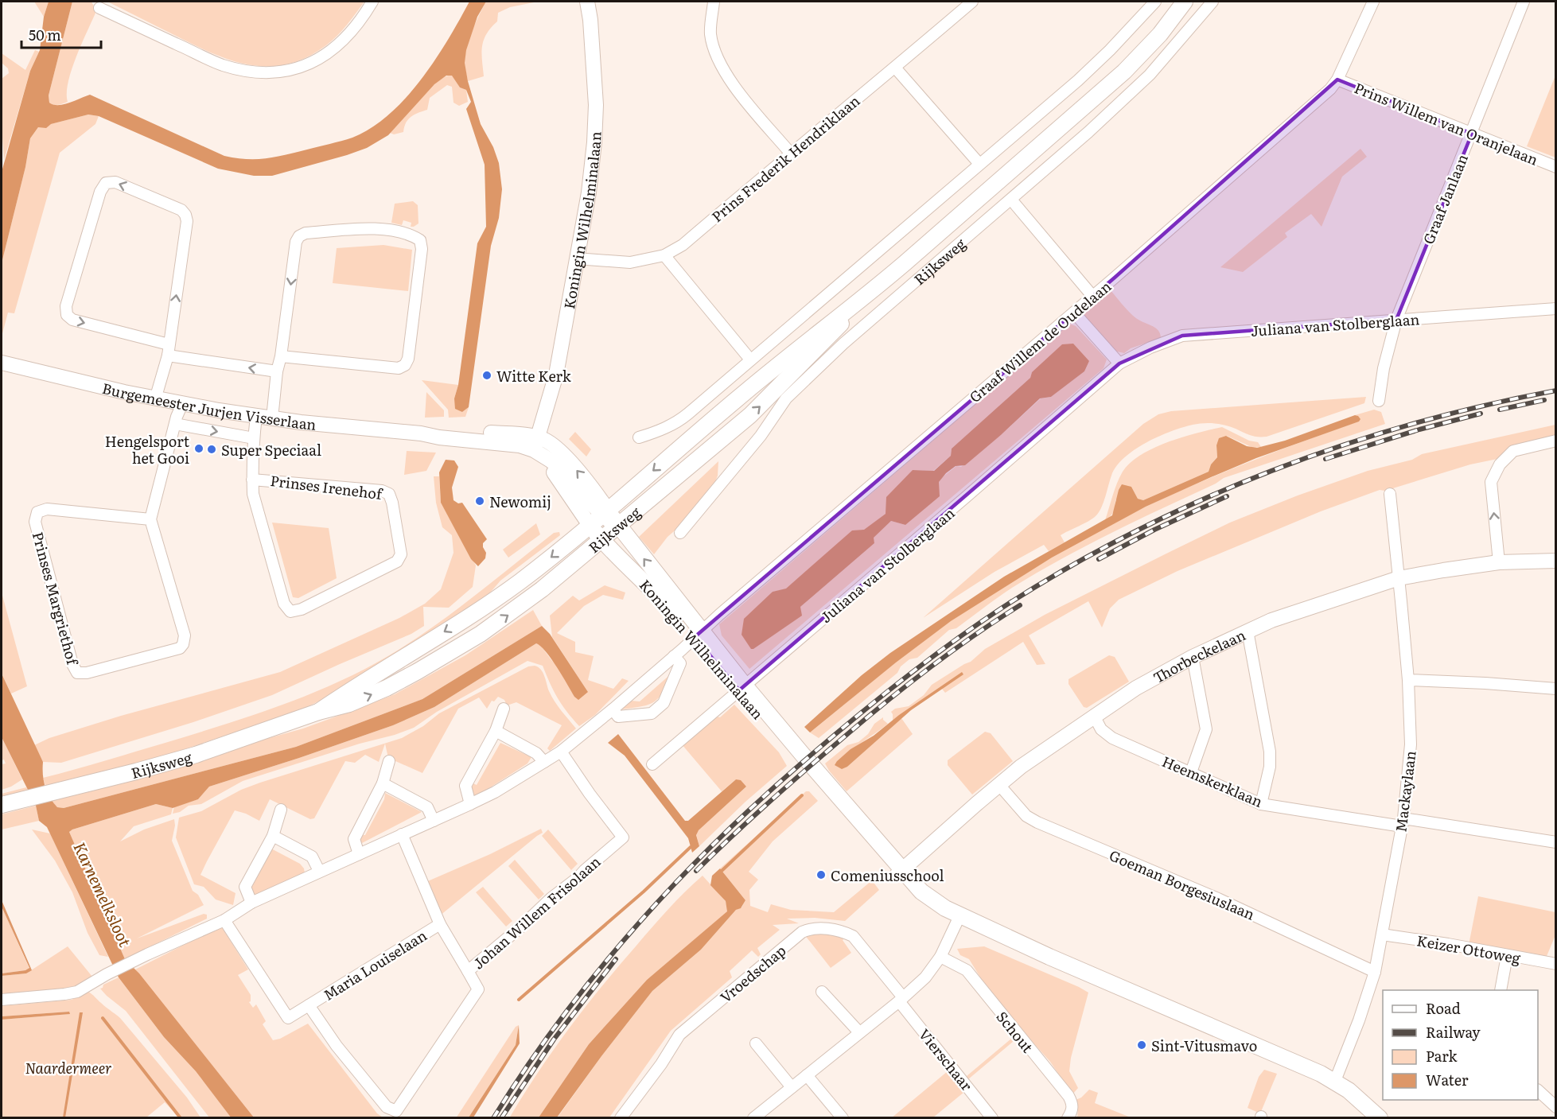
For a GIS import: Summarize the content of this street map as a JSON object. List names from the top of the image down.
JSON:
{
  "streets": {
    "main road": ["Koningin Wilhelminalaan", "Rijksweg"],
    "street": [
      "Prins Willem van Oranjelaan",
      "Prins Frederik Hendriklaan",
      "Graaf Janlaan",
      "Juliana van Stolberglaan",
      "Graaf Willem de Oudelaan",
      "Burgemeester Jurjen Visserlaan",
      "Prinses Irenehof",
      "Prinses Margriethof",
      "Thorbeckelaan",
      "Heemskerklaan",
      "Mackaylaan",
      "Goeman Borgesiuslaan",
      "Johan Willem Frisolaan",
      "Keizer Ottoweg",
      "Maria Louiselaan",
      "Vroedschap",
      "Schout",
      "Vierschaar"
    ]
  },
  "crossings": [
    ["Prins Willem van Oranjelaan", "Graaf Janlaan"],
    ["Prins Willem van Oranjelaan", "Graaf Willem de Oudelaan"],
    ["Prins Frederik Hendriklaan", "Koningin Wilhelminalaan"],
    ["Graaf Janlaan", "Juliana van Stolberglaan"],
    ["Koningin Wilhelminalaan", "Rijksweg"],
    ["Koningin Wilhelminalaan", "Juliana van Stolberglaan"],
    ["Koningin Wilhelminalaan", "Graaf Willem de Oudelaan"],
    ["Koningin Wilhelminalaan", "Burgemeester Jurjen Visserlaan"],
    ["Koningin Wilhelminalaan", "Thorbeckelaan"],
    ["Koningin Wilhelminalaan", "Mackaylaan"],
    ["Graaf Willem de Oudelaan", "Johan Willem Frisolaan"],
    ["Graaf Willem de Oudelaan", "Maria Louiselaan"],
    ["Burgemeester Jurjen Visserlaan", "Prinses Irenehof"],
    ["Thorbeckelaan", "Heemskerklaan"],
    ["Thorbeckelaan", "Mackaylaan"],
    ["Thorbeckelaan", "Goeman Borgesiuslaan"],
    ["Heemskerklaan", "Mackaylaan"],
    ["Mackaylaan", "Goeman Borgesiuslaan"],
    ["Mackaylaan", "Keizer Ottoweg"],
    ["Johan Willem Frisolaan", "Maria Louiselaan"],
    ["Vroedschap", "Vierschaar"]
  ],
  "water": ["Karnemelksloot"],
  "parks": ["Naardermeer"],
  "places": [
    "Witte Kerk",
    "Hengelsport het Gooi",
    "Super Speciaal",
    "Newomij",
    "Comeniusschool",
    "Sint-Vitusmavo"
  ],
  "legend": [
    "Road",
    "Railway",
    "Park",
    "Water"
  ],
  "scale_bar": "50 m"
}
